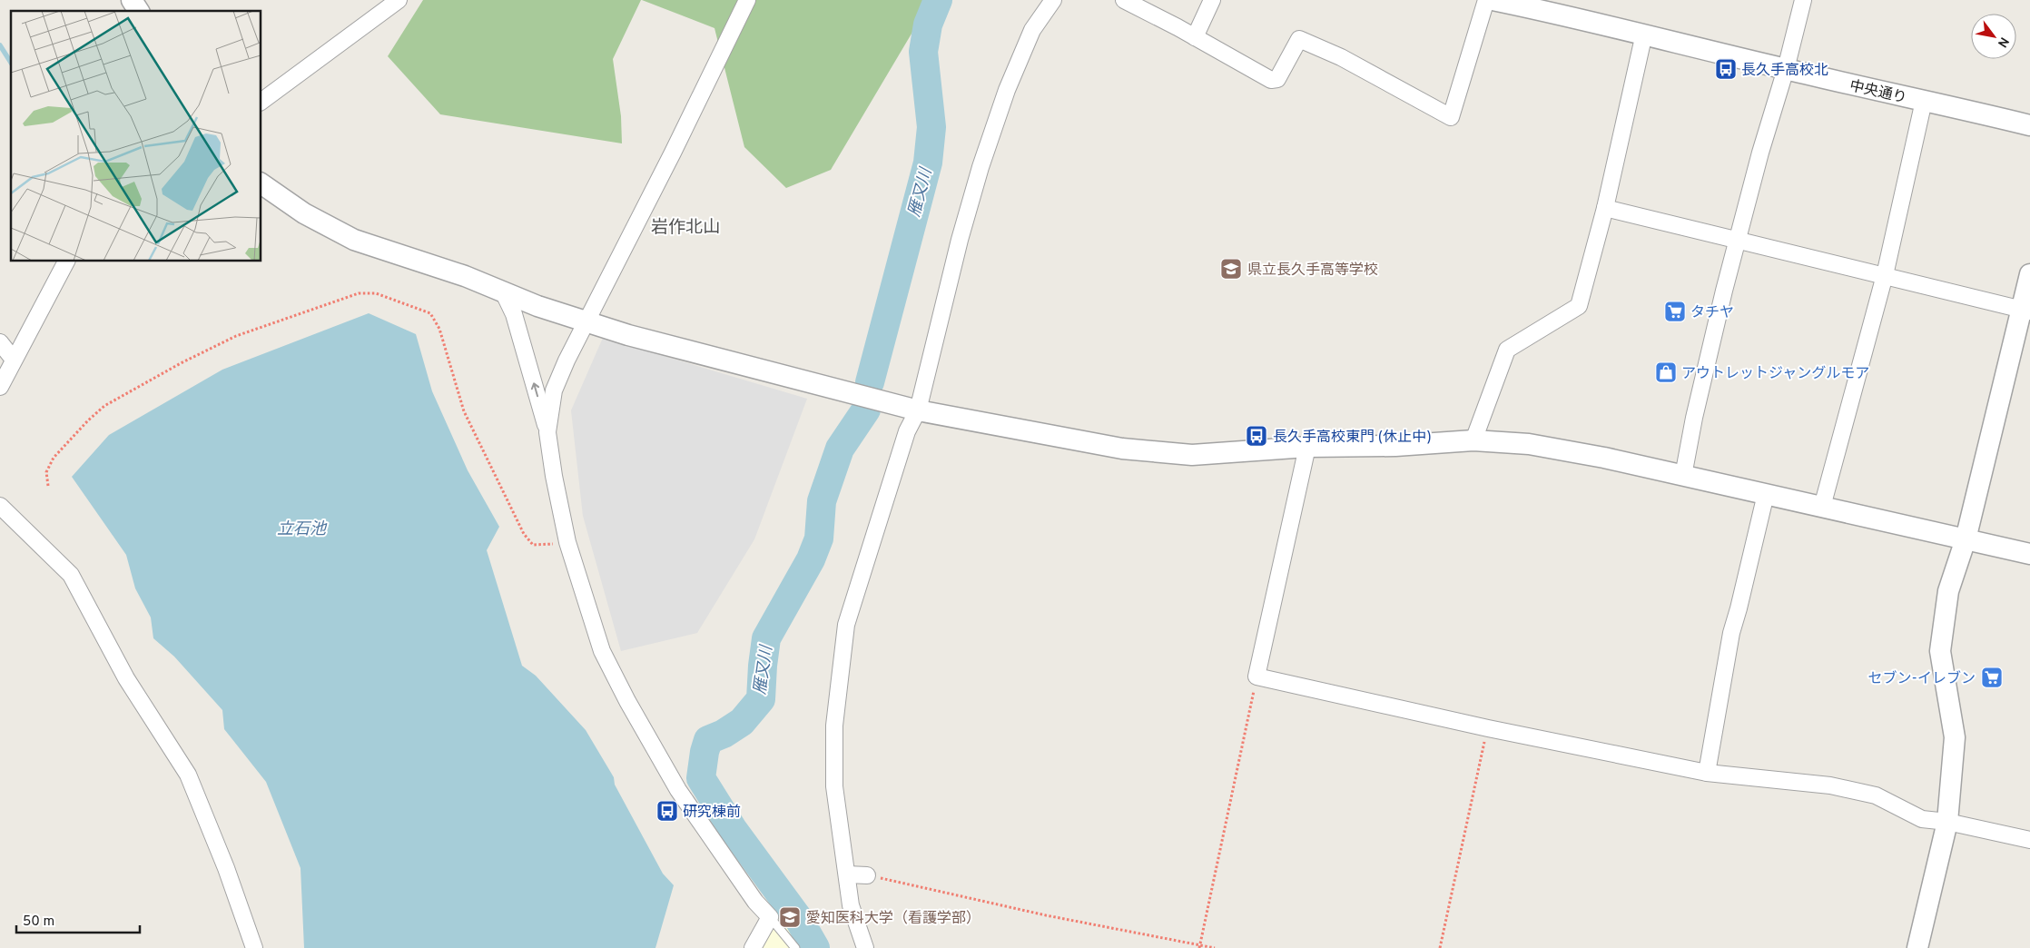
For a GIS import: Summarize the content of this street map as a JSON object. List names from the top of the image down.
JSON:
{
  "streets": {
    "street": ["中央通り"]
  },
  "districts": ["岩作北山"],
  "water": ["雁又川", "立石池"],
  "places": {
    "bus stop": ["長久手高校北", "長久手高校東門 (休止中)", "研究棟前"],
    "school or university": ["県立長久手高等学校", "愛知医科大学（看護学部）"],
    "supermarket": ["タチヤ", "セブン-イレブン"],
    "shop": ["アウトレットジャングルモア"]
  },
  "scale_bar": "50 m",
  "north": "bottom right"
}
